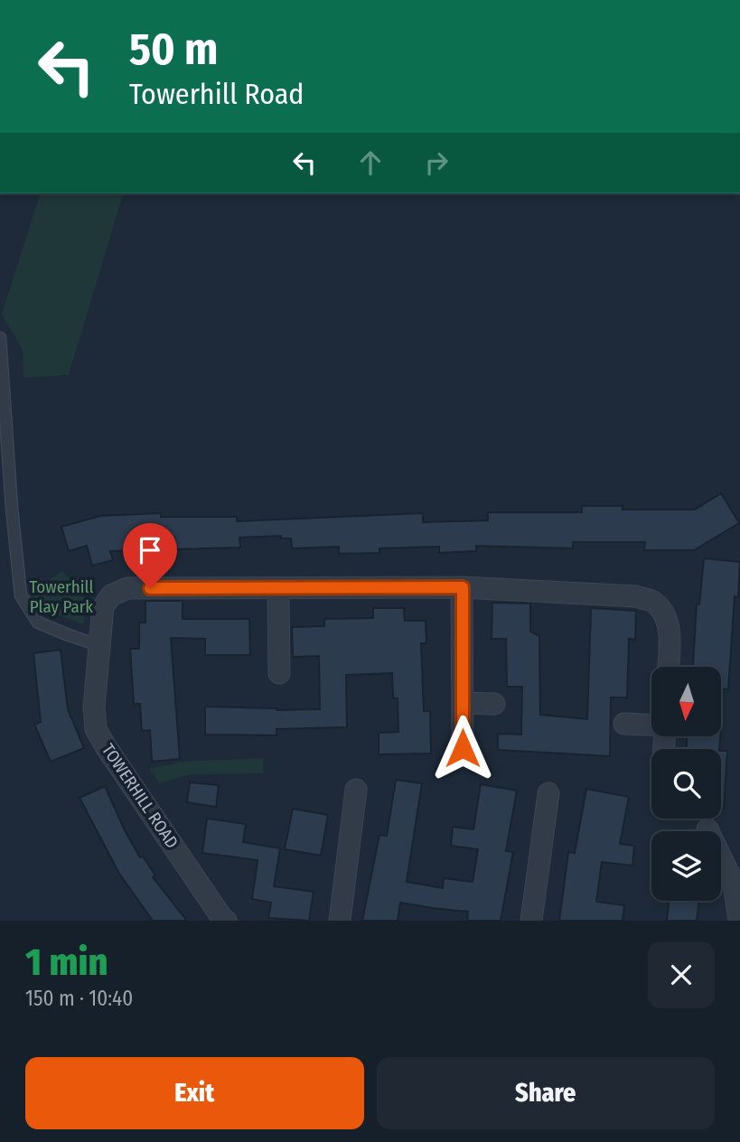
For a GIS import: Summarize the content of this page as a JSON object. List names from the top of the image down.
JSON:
{
  "streets": {
    "street": ["TOWERHILL ROAD"]
  },
  "parks": ["Towerhill Play Park"],
  "north": "bottom",
  "page": {
    "turn": ["50 m", "Towerhill Road"],
    "heading": ["1 min", "150 m · 10:40"],
    "buttons": ["Exit", "Share"]
  }
}
